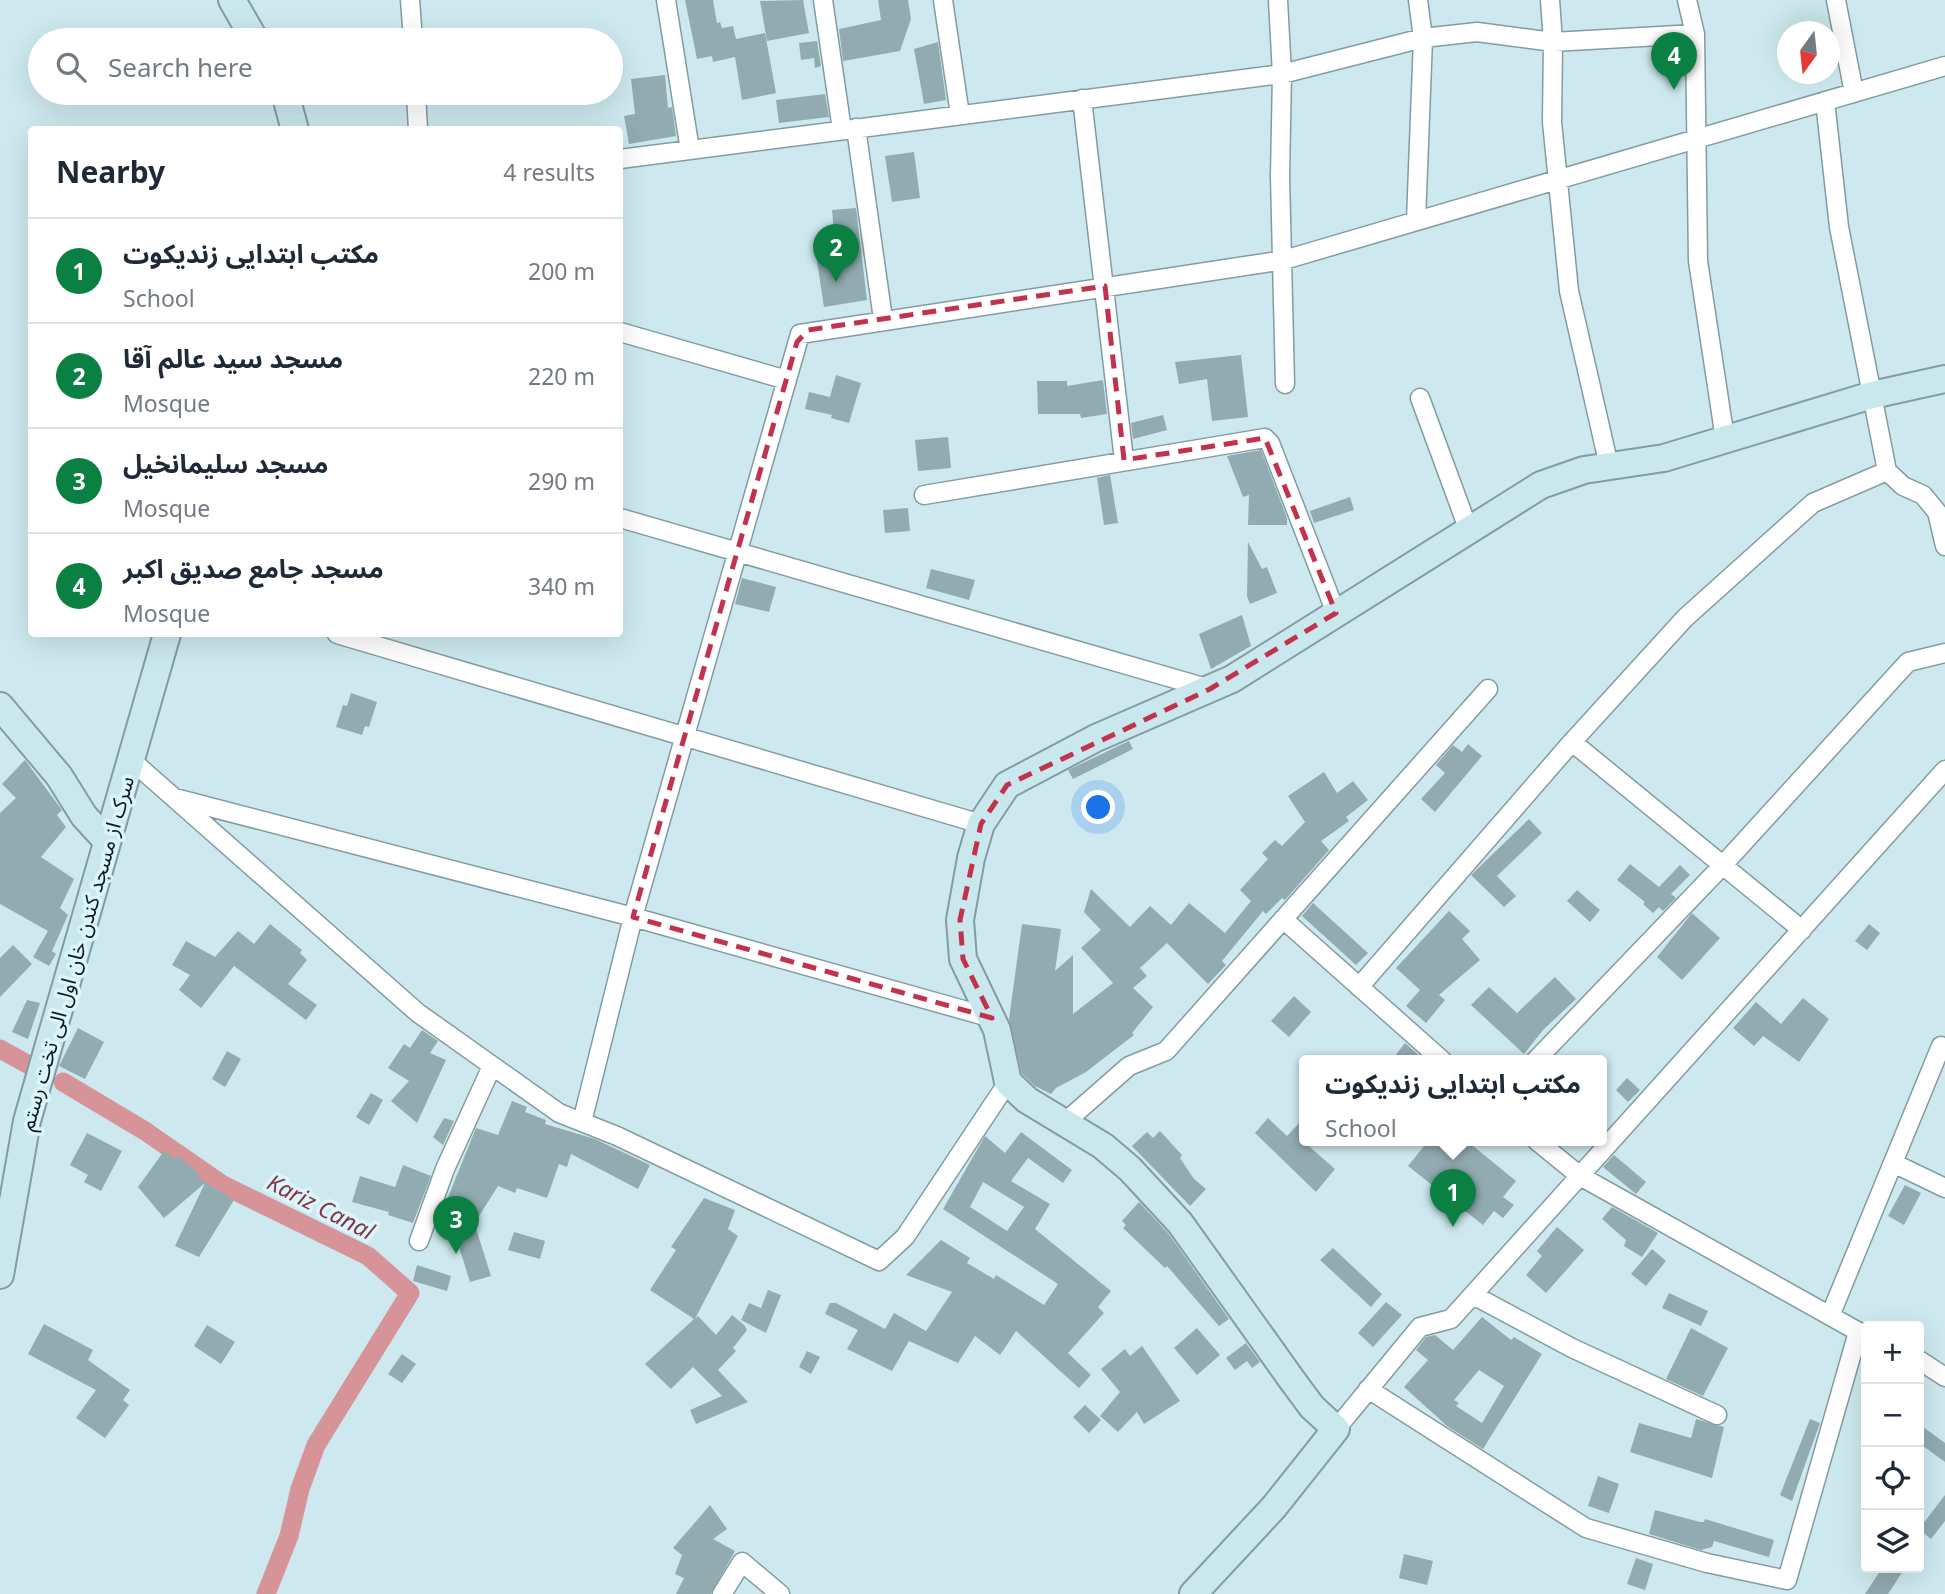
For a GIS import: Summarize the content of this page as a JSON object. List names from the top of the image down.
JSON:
{
  "streets": {
    "street": ["سرک از مسجد کندن خان اول الی تخت رستم"]
  },
  "water": ["Kariz Canal"],
  "north": "bottom",
  "page": {
    "search": "Search here",
    "pins": [
      "4",
      "2",
      "1",
      "3"
    ],
    "heading": ["Nearby", "4 results"],
    "list": [
      {
        "mark": "1",
        "name": "مکتب ابتدایی زندیکوت",
        "note": "School",
        "value": "200 m"
      },
      {
        "mark": "2",
        "name": "مسجد سید عالم آقا",
        "note": "Mosque",
        "value": "220 m"
      },
      {
        "mark": "3",
        "name": "مسجد سلیمانخیل",
        "note": "Mosque",
        "value": "290 m"
      },
      {
        "mark": "4",
        "name": "مسجد جامع صدیق اکبر",
        "note": "Mosque",
        "value": "340 m"
      }
    ],
    "popup": ["مکتب ابتدایی زندیکوت", "School"],
    "map_buttons": ["+", "−"]
  }
}
